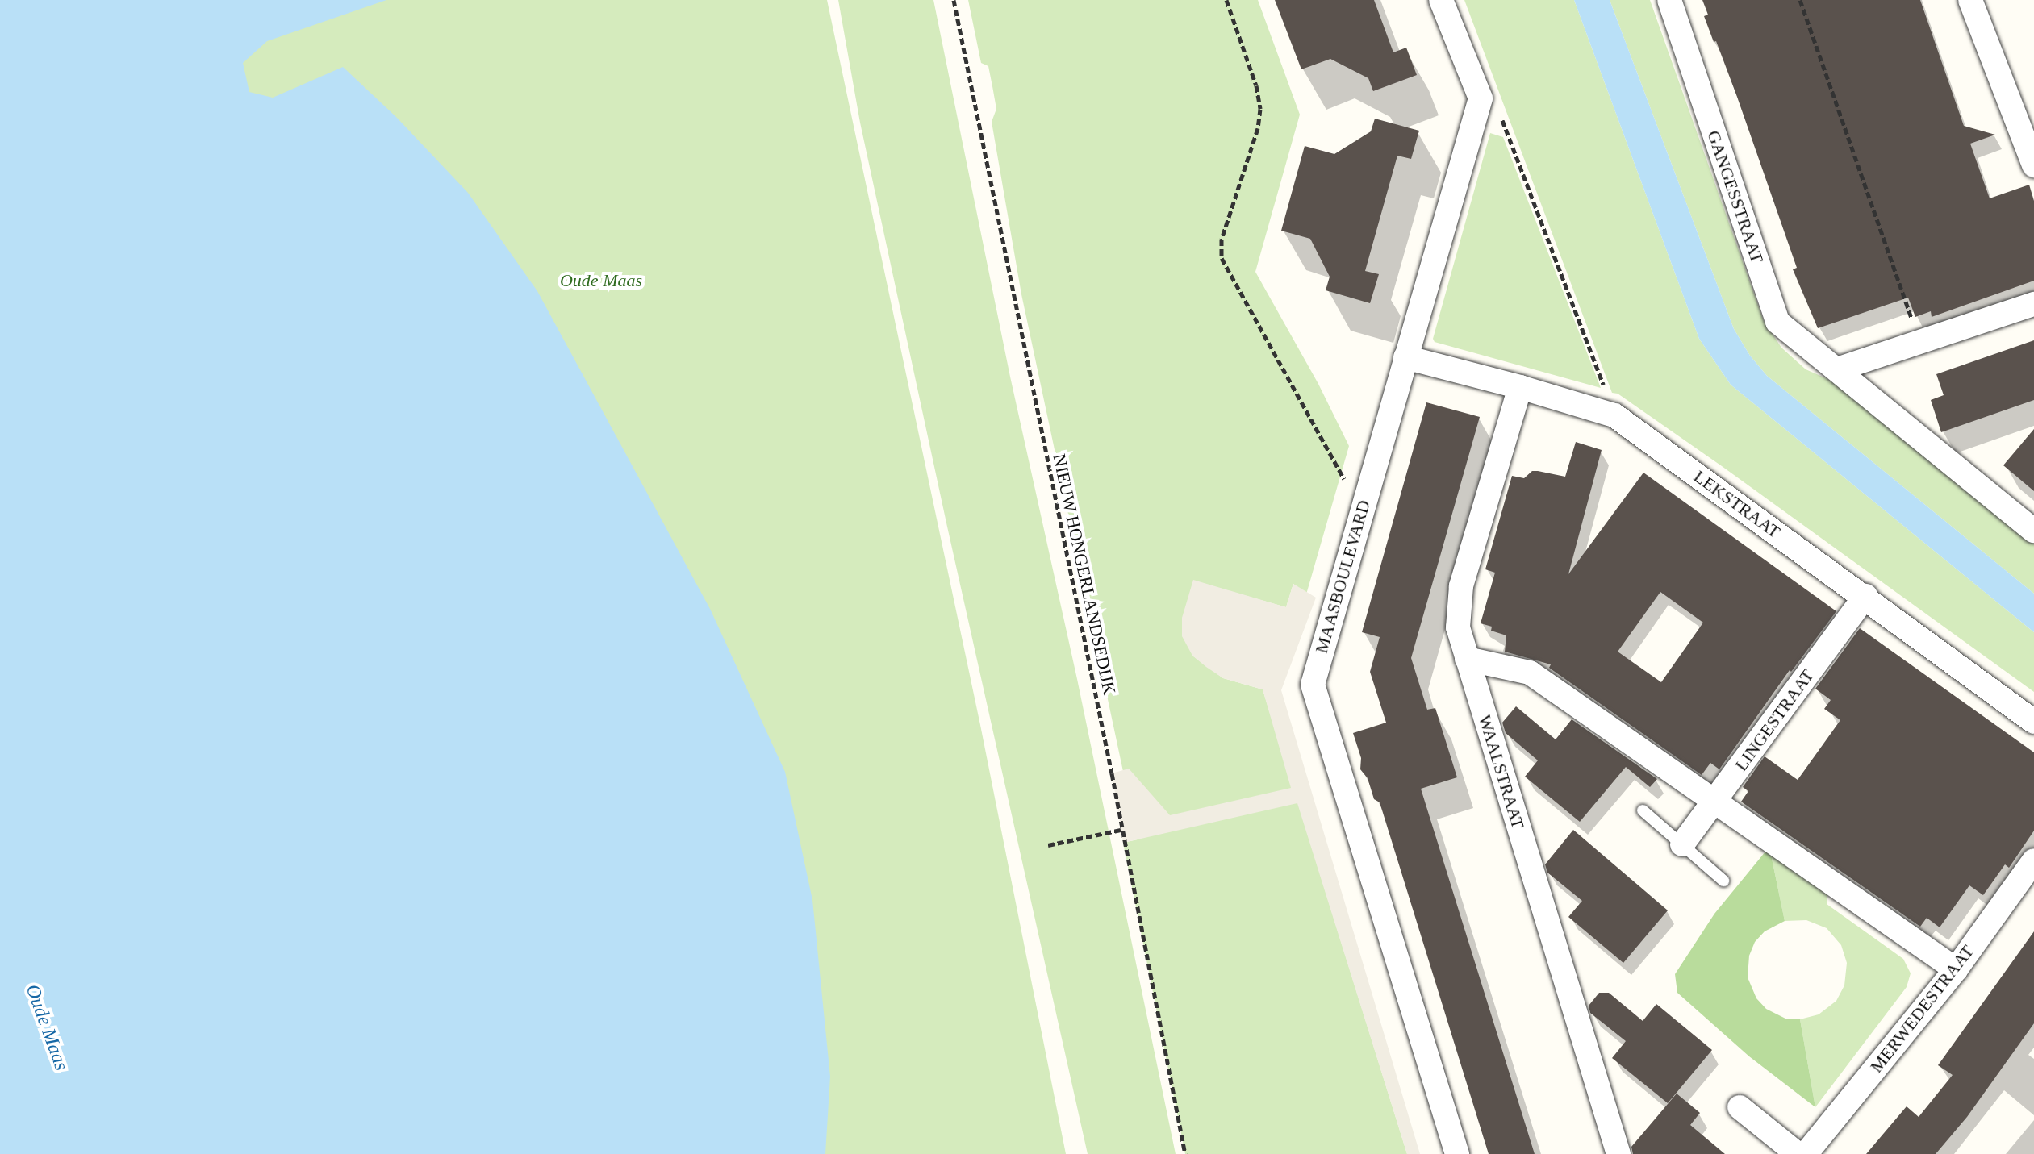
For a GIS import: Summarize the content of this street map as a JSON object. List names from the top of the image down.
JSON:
{
  "streets": {
    "street": [
      "GANGESSTRAAT",
      "LEKSTRAAT",
      "MAASBOULEVARD",
      "LINGESTRAAT",
      "WAALSTRAAT",
      "MERWEDESTRAAT"
    ],
    "path": ["NIEUW HONGERLANDSEDIJK"]
  },
  "crossings": [
    ["LEKSTRAAT", "MAASBOULEVARD"],
    ["LEKSTRAAT", "LINGESTRAAT"],
    ["LEKSTRAAT", "WAALSTRAAT"]
  ],
  "water": ["Oude Maas"],
  "parks": ["Oude Maas"]
}
